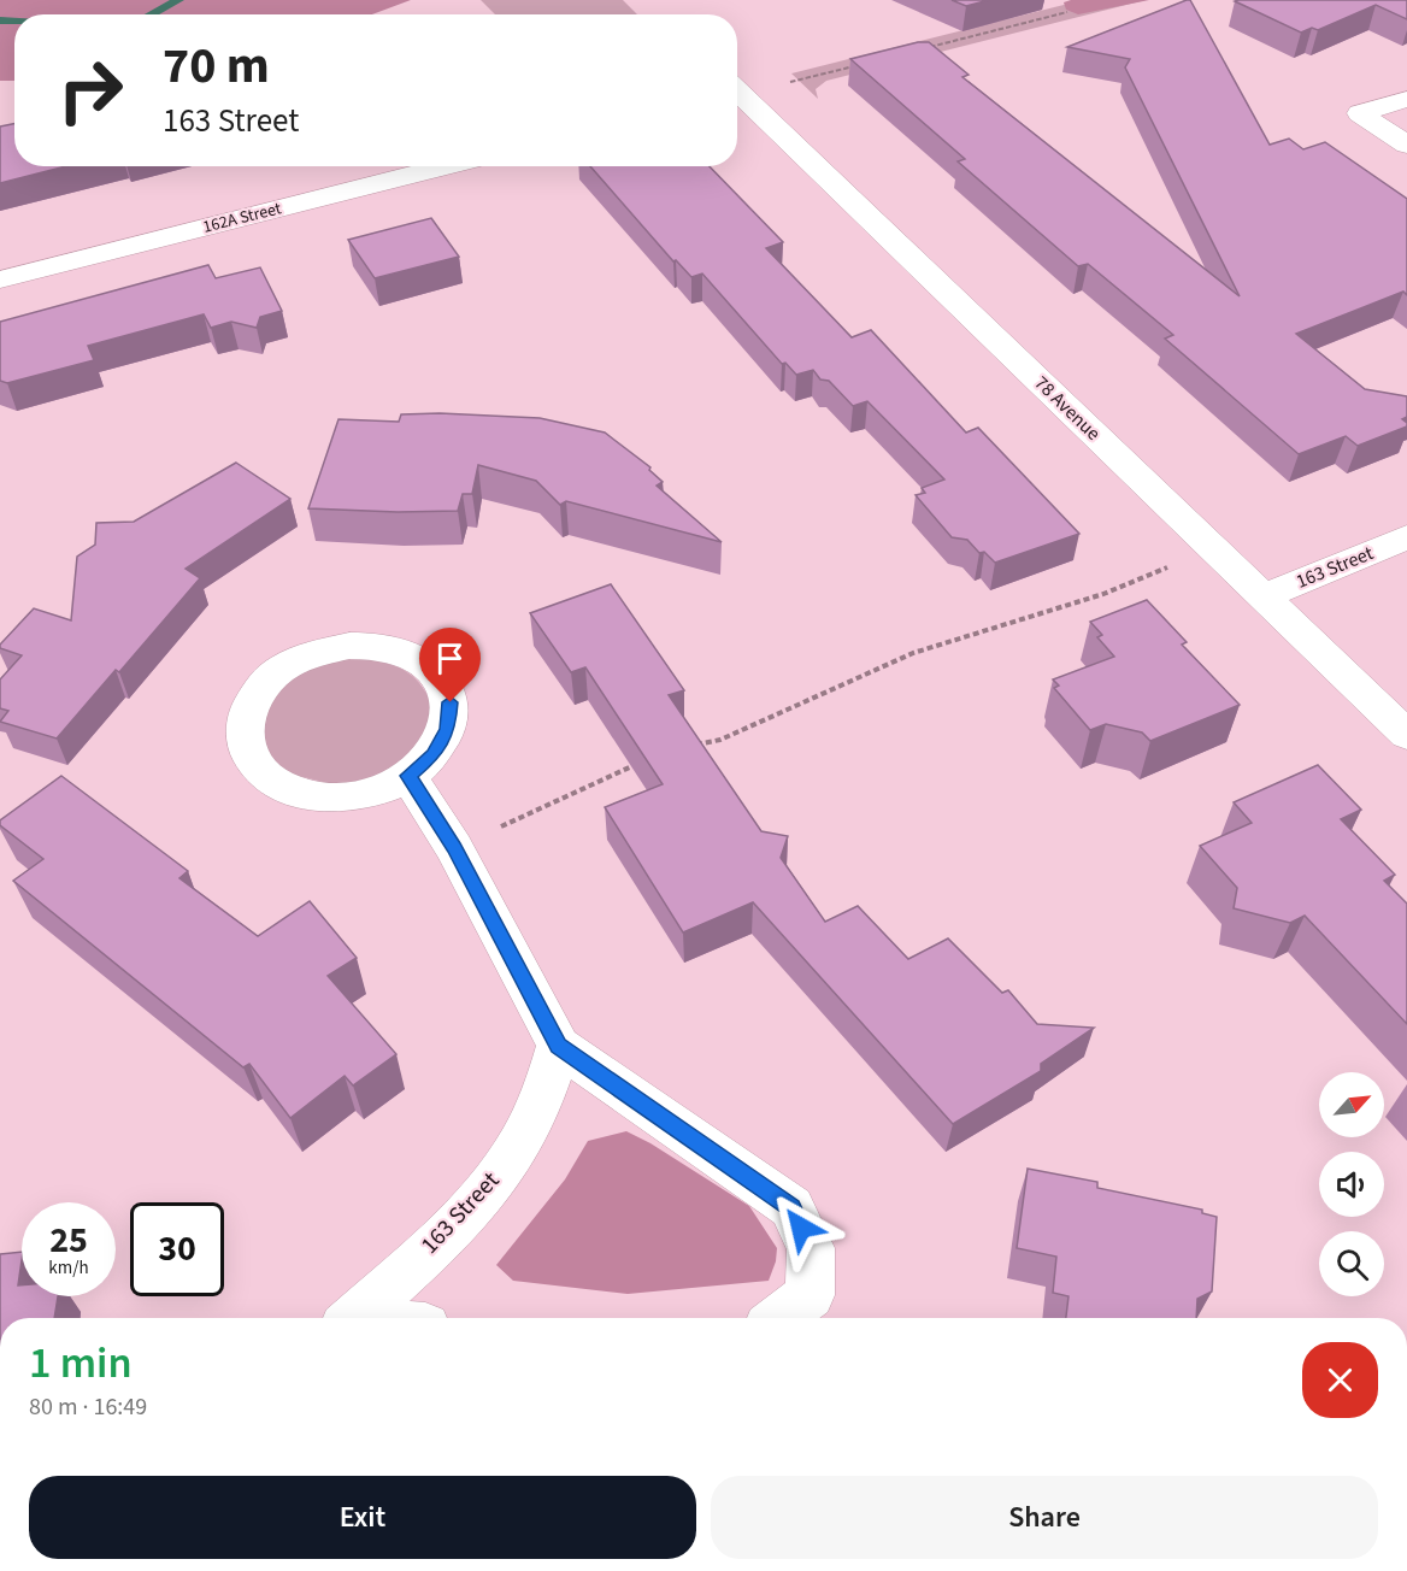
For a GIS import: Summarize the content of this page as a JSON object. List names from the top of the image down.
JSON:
{
  "streets": {
    "street": ["162A Street", "78 Avenue", "163 Street"]
  },
  "crossings": [
    ["78 Avenue", "163 Street"]
  ],
  "north": "top right",
  "page": {
    "turn": ["70 m", "163 Street"],
    "speed": "25 km/h",
    "limit": "30",
    "heading": ["1 min", "80 m · 16:49"],
    "buttons": ["Exit", "Share"]
  }
}
